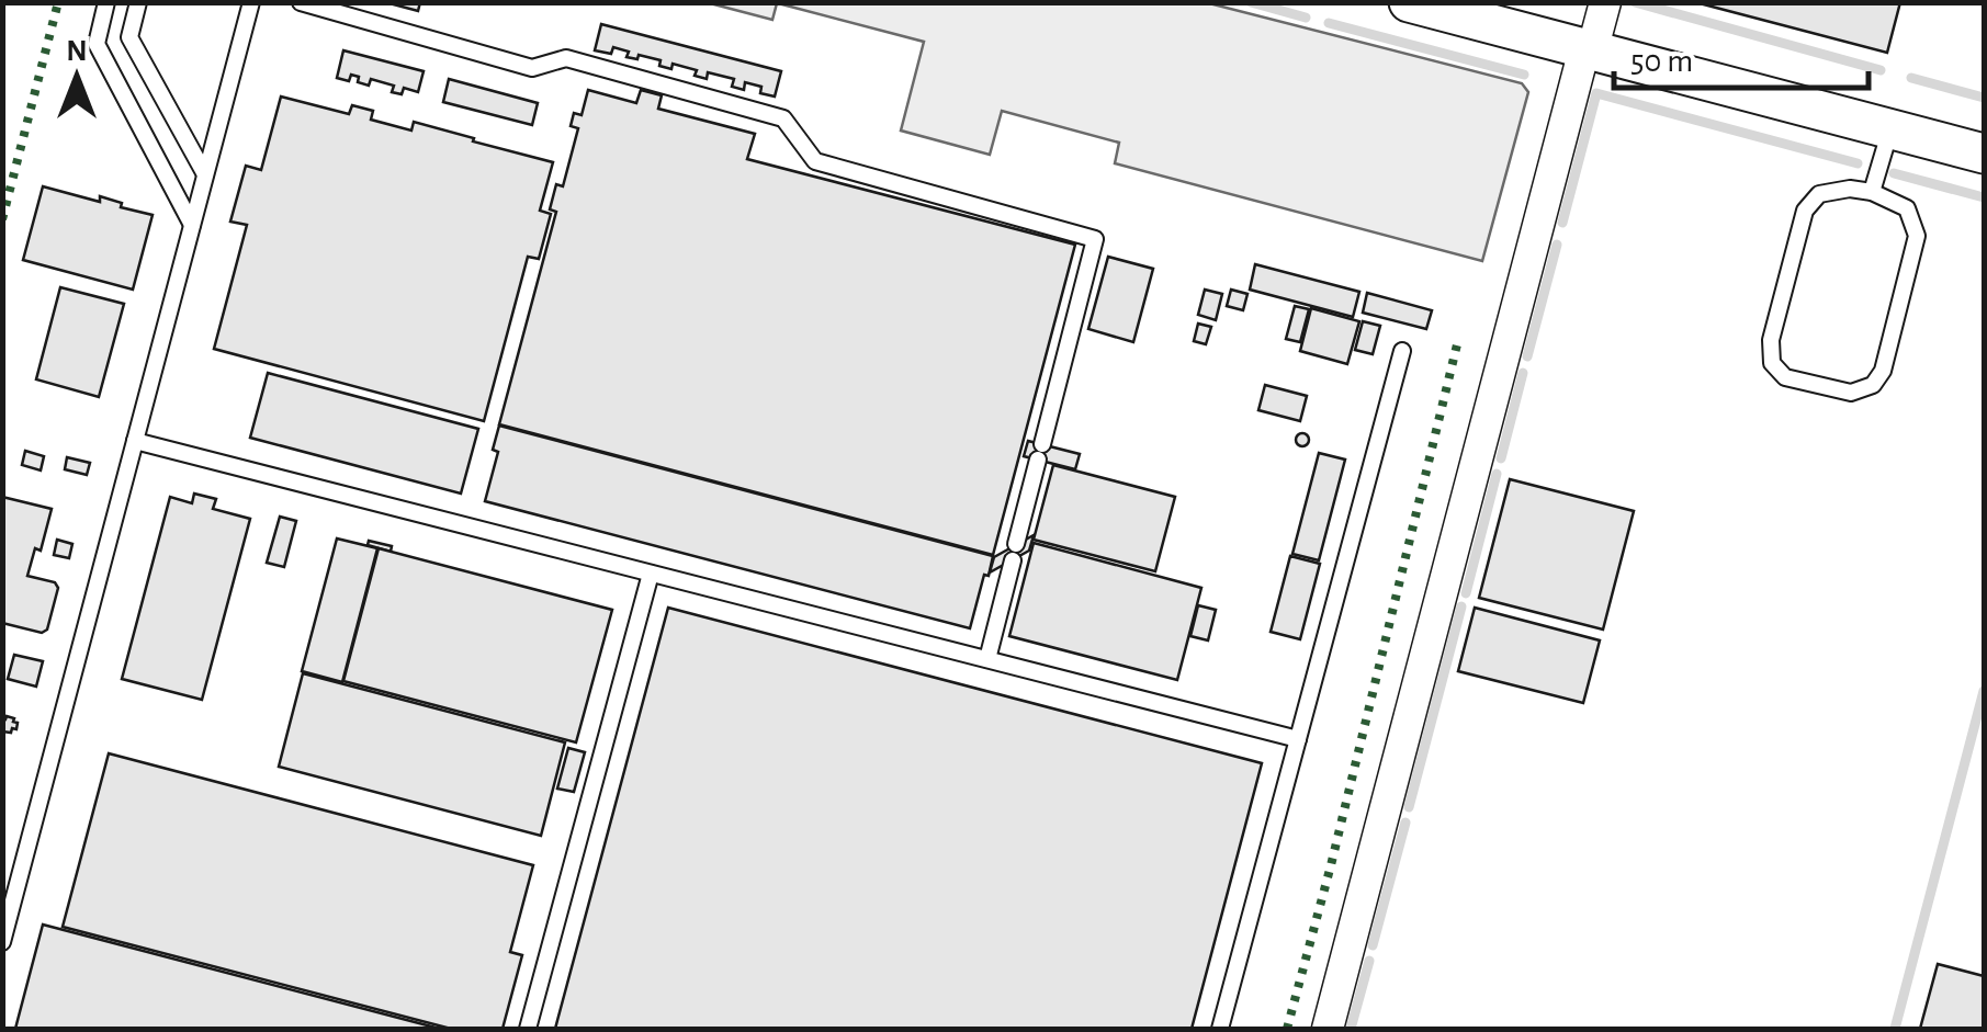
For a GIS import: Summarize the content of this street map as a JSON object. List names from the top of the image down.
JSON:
{
  "scale_bar": "50 m",
  "north": "top"
}
